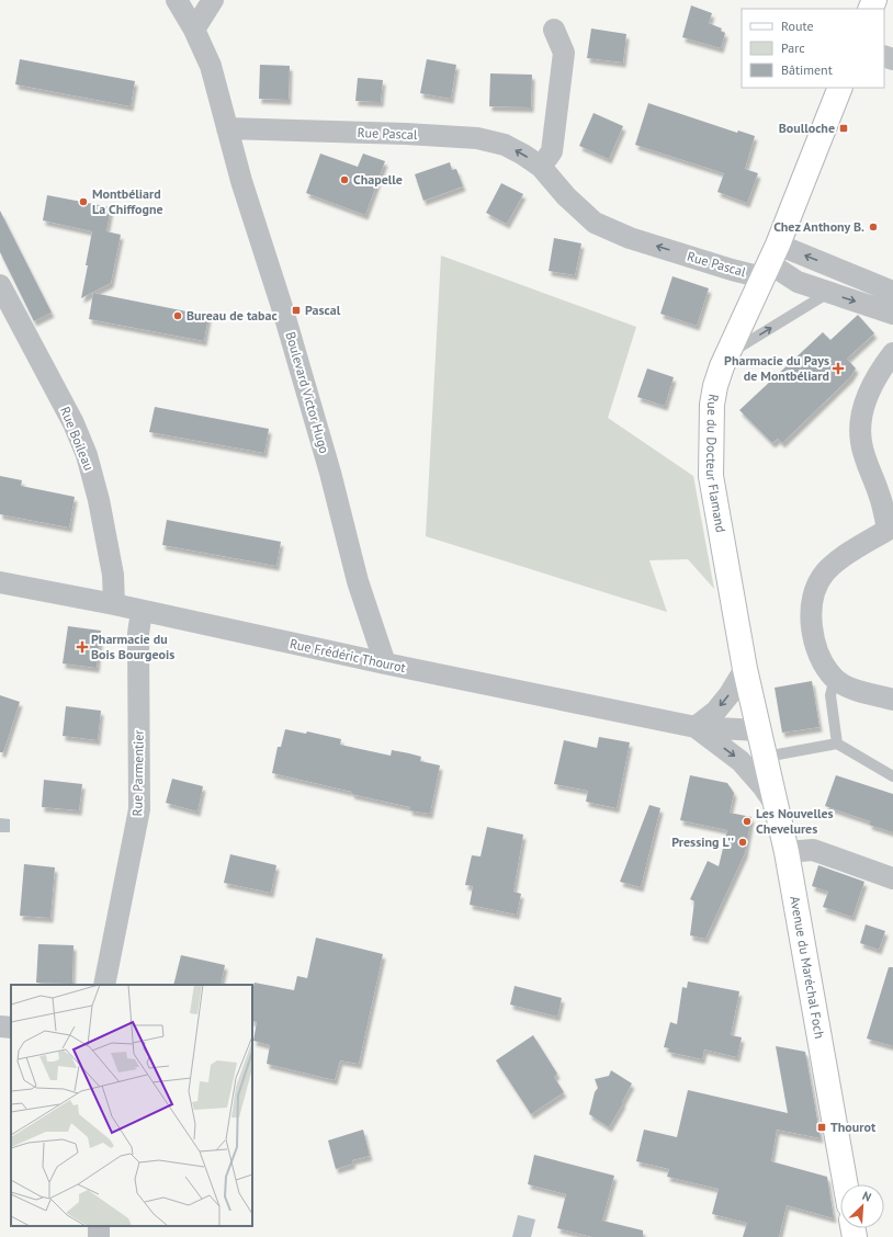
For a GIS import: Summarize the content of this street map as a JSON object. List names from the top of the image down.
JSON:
{
  "streets": {
    "street": [
      "Rue Pascal",
      "Boulevard Victor Hugo",
      "Rue Boileau",
      "Rue du Docteur Flamand",
      "Rue Frédéric Thourot",
      "Rue Parmentier",
      "Avenue du Maréchal Foch"
    ]
  },
  "crossings": [
    ["Rue Pascal", "Boulevard Victor Hugo"],
    ["Rue Pascal", "Rue du Docteur Flamand"],
    ["Boulevard Victor Hugo", "Rue Frédéric Thourot"],
    ["Rue Boileau", "Rue Frédéric Thourot"],
    ["Rue du Docteur Flamand", "Rue Frédéric Thourot"],
    ["Rue du Docteur Flamand", "Avenue du Maréchal Foch"],
    ["Rue Frédéric Thourot", "Rue Parmentier"],
    ["Rue Frédéric Thourot", "Avenue du Maréchal Foch"]
  ],
  "one_way": ["Rue Pascal"],
  "places": {
    "transit": ["Boulloche", "Pascal", "Thourot"],
    "other": [
      "Chapelle",
      "Montbéliard La Chiffogne",
      "Chez Anthony B.",
      "Bureau de tabac",
      "Les Nouvelles Chevelures",
      "Pressing L''"
    ],
    "health": ["Pharmacie du Pays de Montbéliard", "Pharmacie du Bois Bourgeois"]
  },
  "legend": ["Route", "Parc", "Bâtiment"],
  "north": "top right"
}
